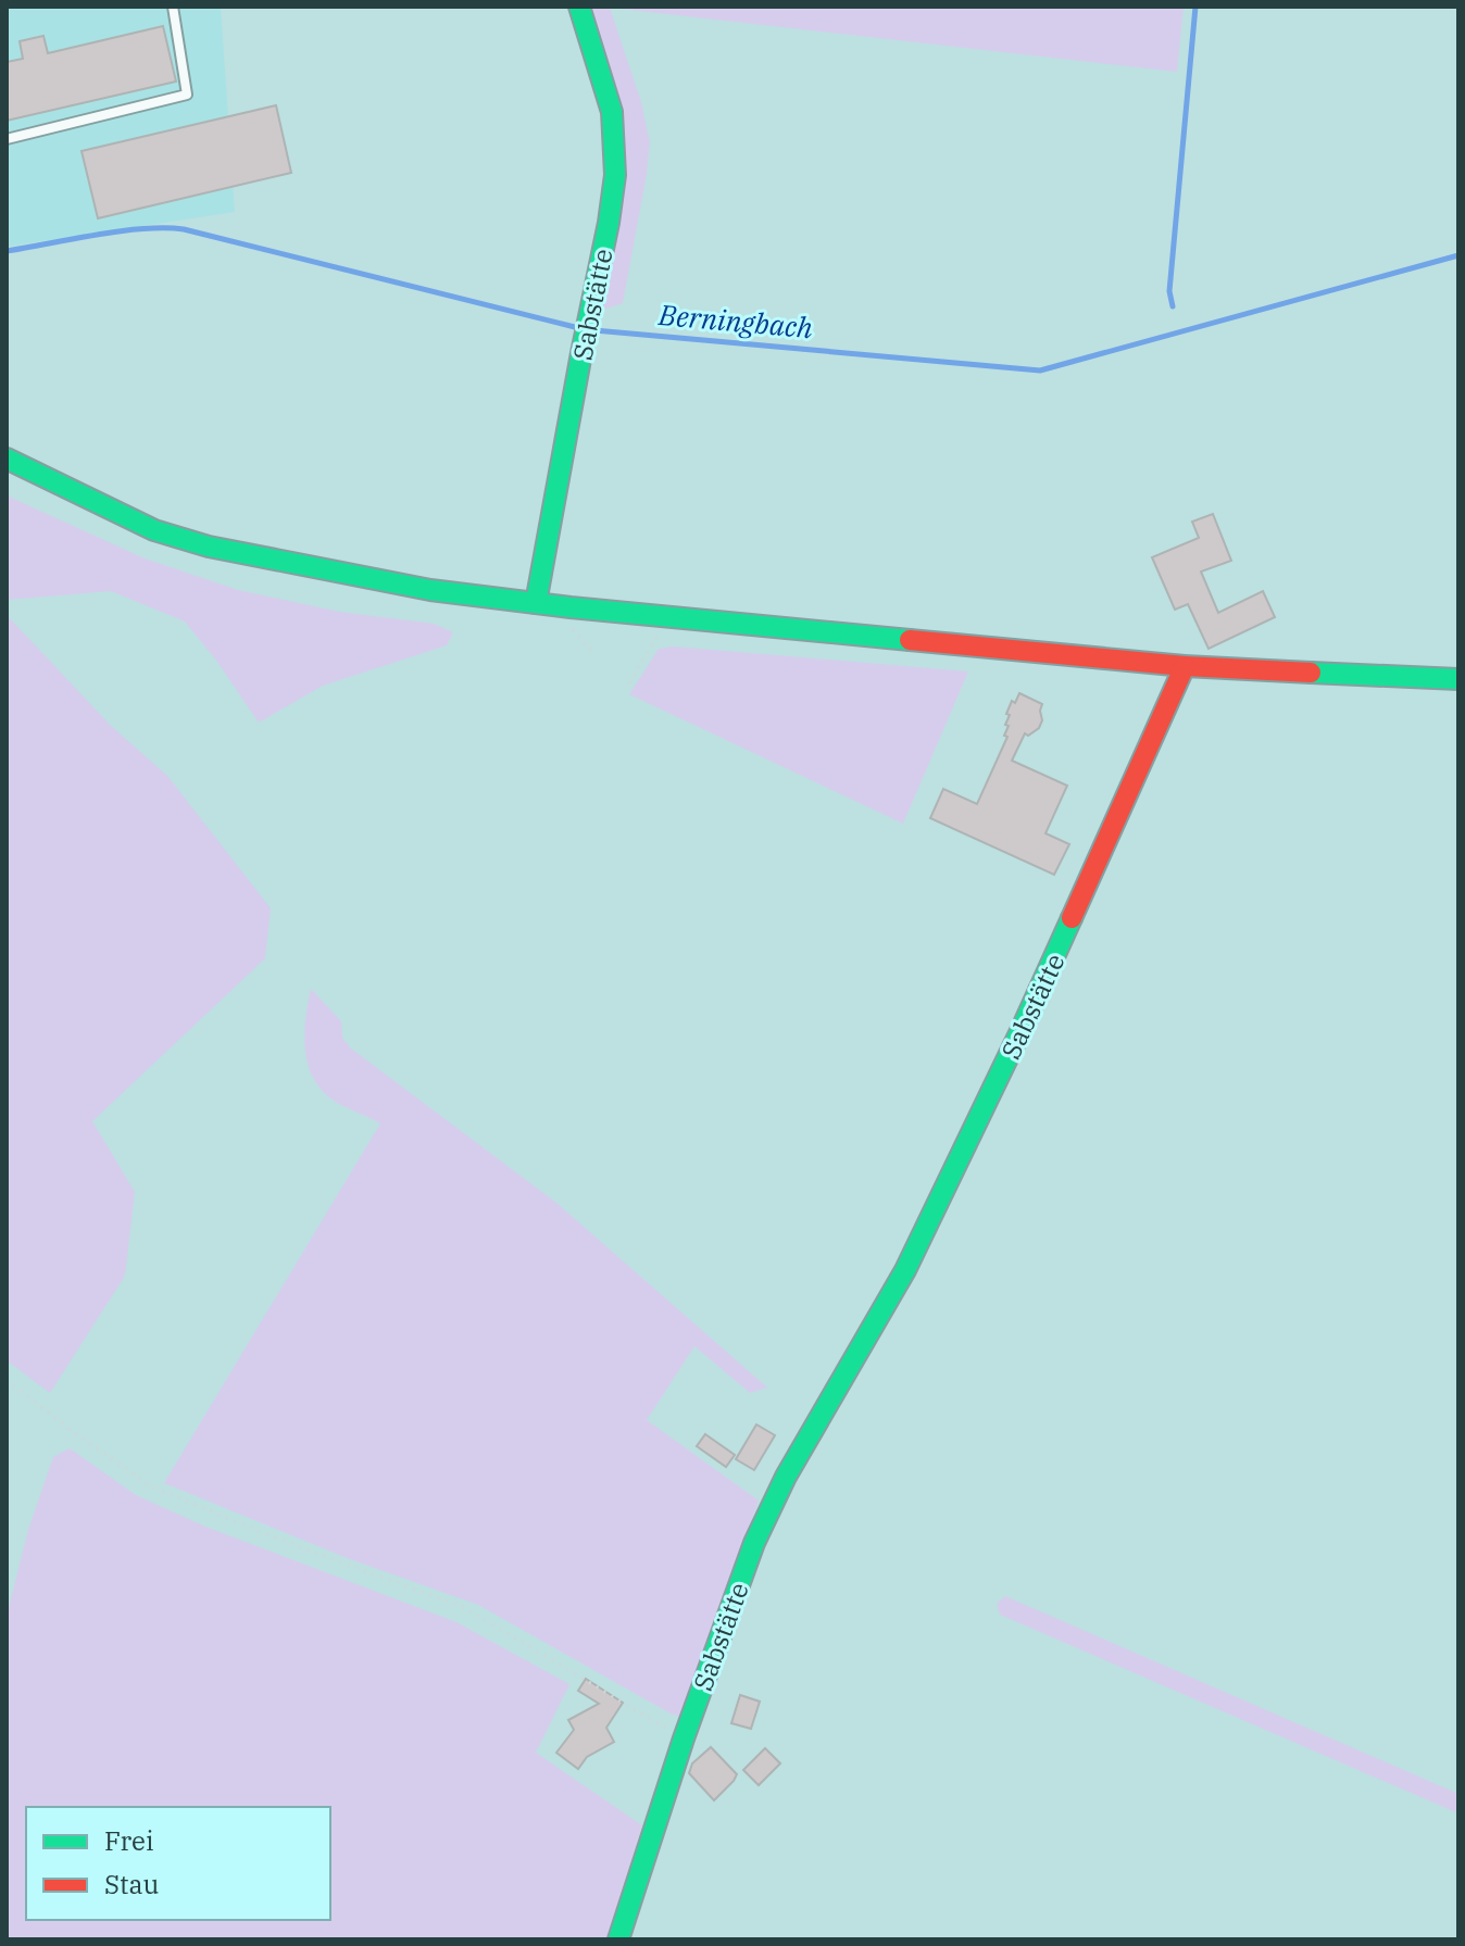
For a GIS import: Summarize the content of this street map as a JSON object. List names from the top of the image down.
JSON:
{
  "streets": {
    "street": ["Sabstätte"]
  },
  "water": ["Berningbach"],
  "legend": ["Frei", "Stau"]
}
